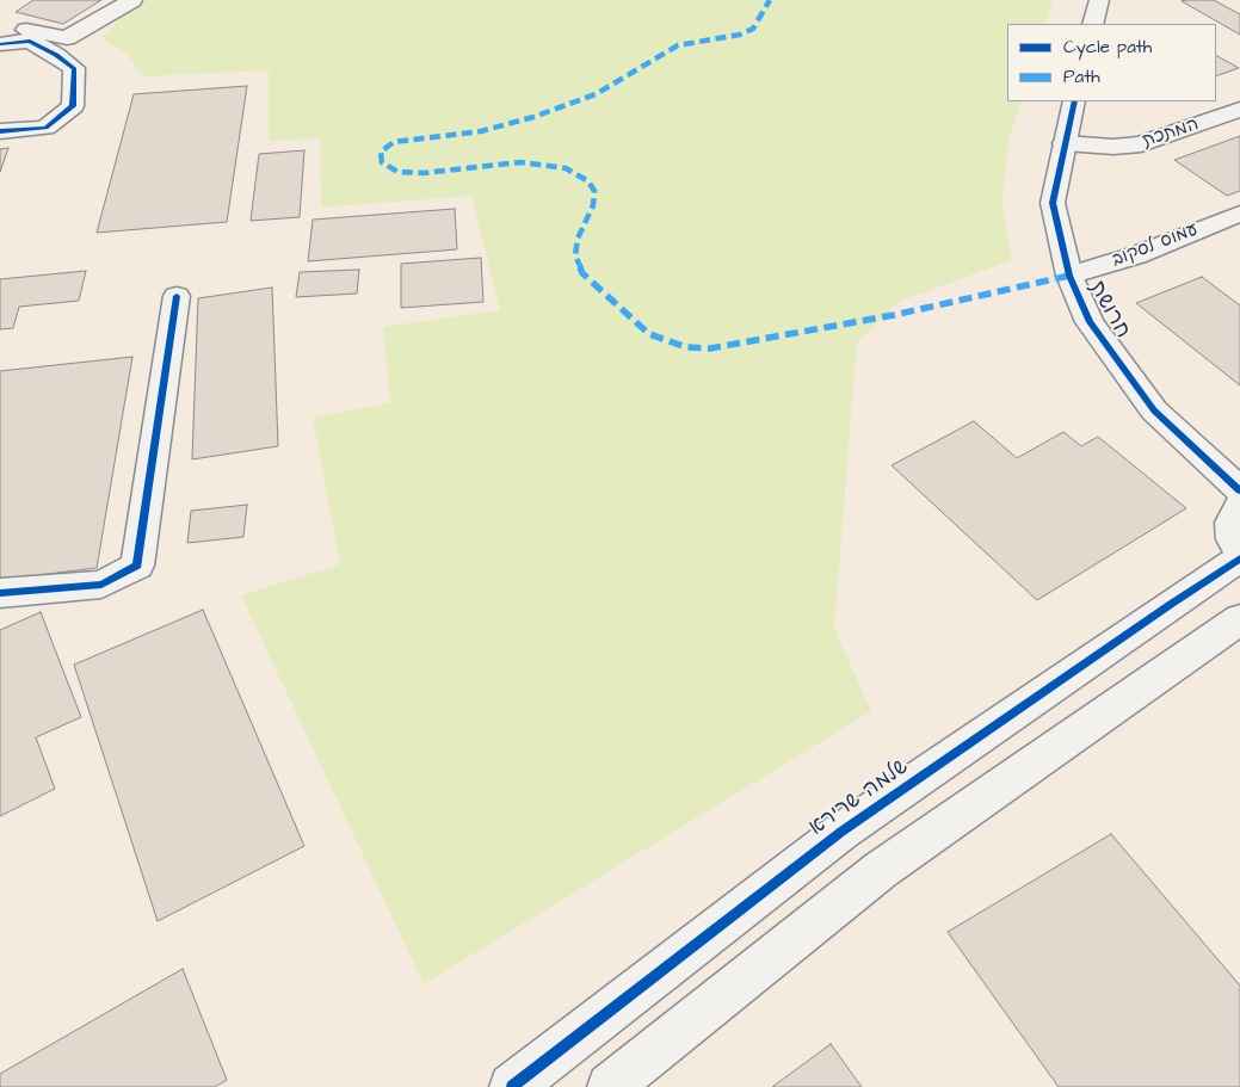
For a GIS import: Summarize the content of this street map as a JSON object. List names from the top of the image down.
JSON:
{
  "streets": {
    "street": [
      "המתכת",
      "עמוס לסקוב",
      "חרושת",
      "שלמה שרירא"
    ]
  },
  "crossings": [
    ["המתכת", "חרושת"],
    ["עמוס לסקוב", "חרושת"]
  ],
  "legend": ["Cycle path", "Path"]
}
